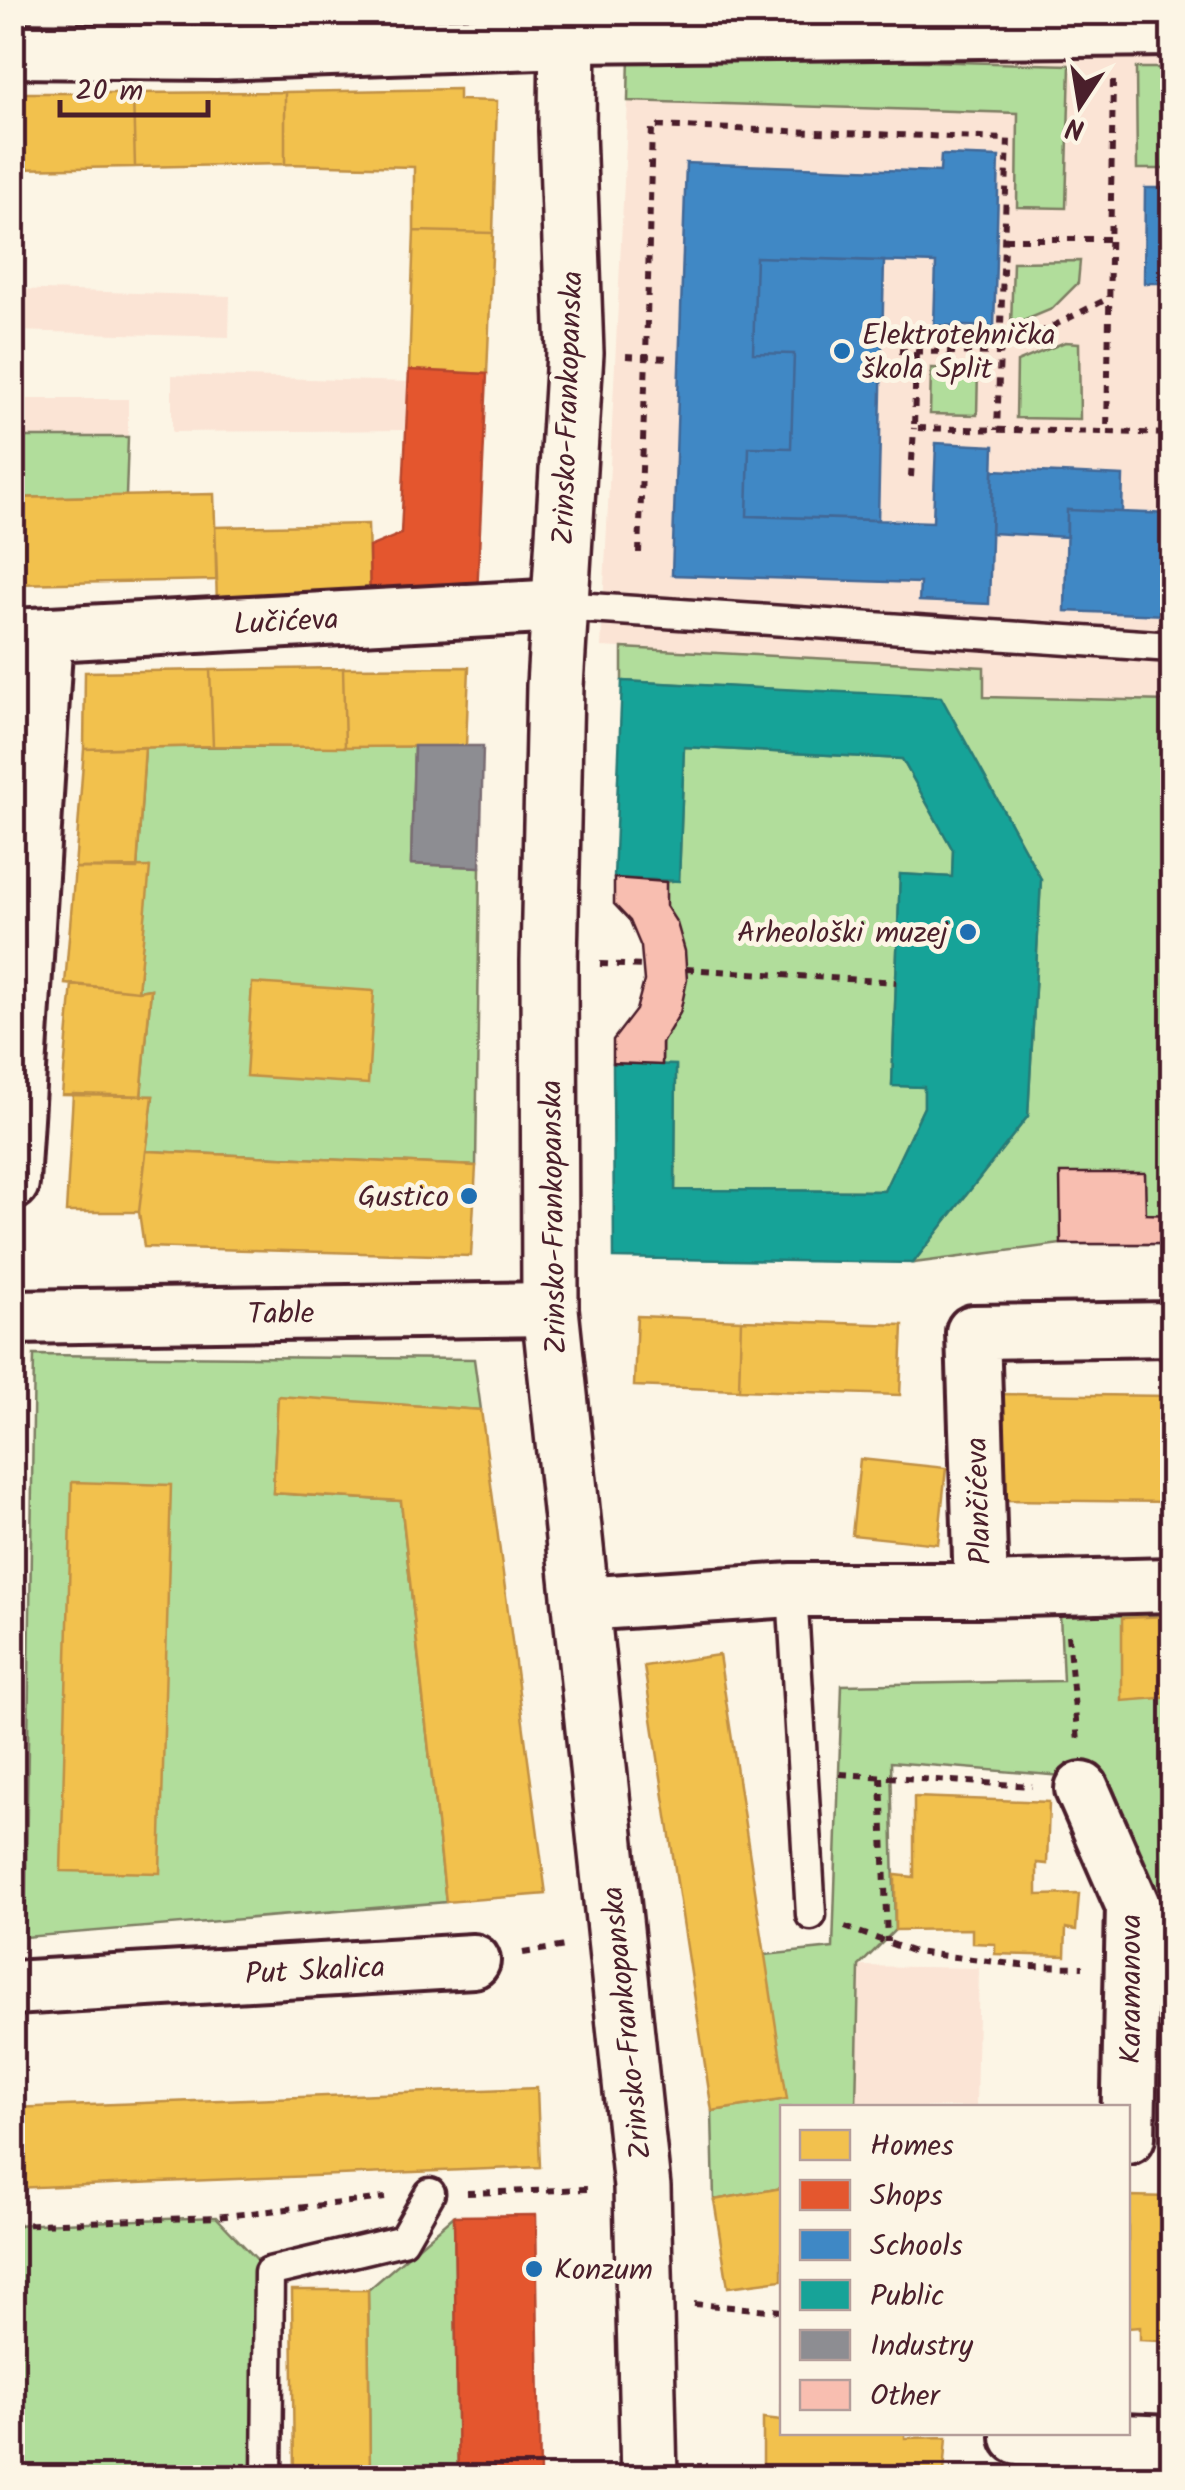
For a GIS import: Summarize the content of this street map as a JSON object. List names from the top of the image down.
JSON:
{
  "streets": {
    "street": [
      "Zrinsko-Frankopanska",
      "Lučićeva",
      "Table",
      "Plančićeva",
      "Put Skalica",
      "Karamanova"
    ]
  },
  "crossings": [
    ["Zrinsko-Frankopanska", "Lučićeva"],
    ["Zrinsko-Frankopanska", "Table"],
    ["Zrinsko-Frankopanska", "Plančićeva"]
  ],
  "places": [
    "Elektrotehnička škola Split",
    "Arheološki muzej",
    "Gustico",
    "Konzum"
  ],
  "legend": [
    "Homes",
    "Shops",
    "Schools",
    "Public",
    "Industry",
    "Other"
  ],
  "scale_bar": "20 m",
  "north": "bottom"
}
